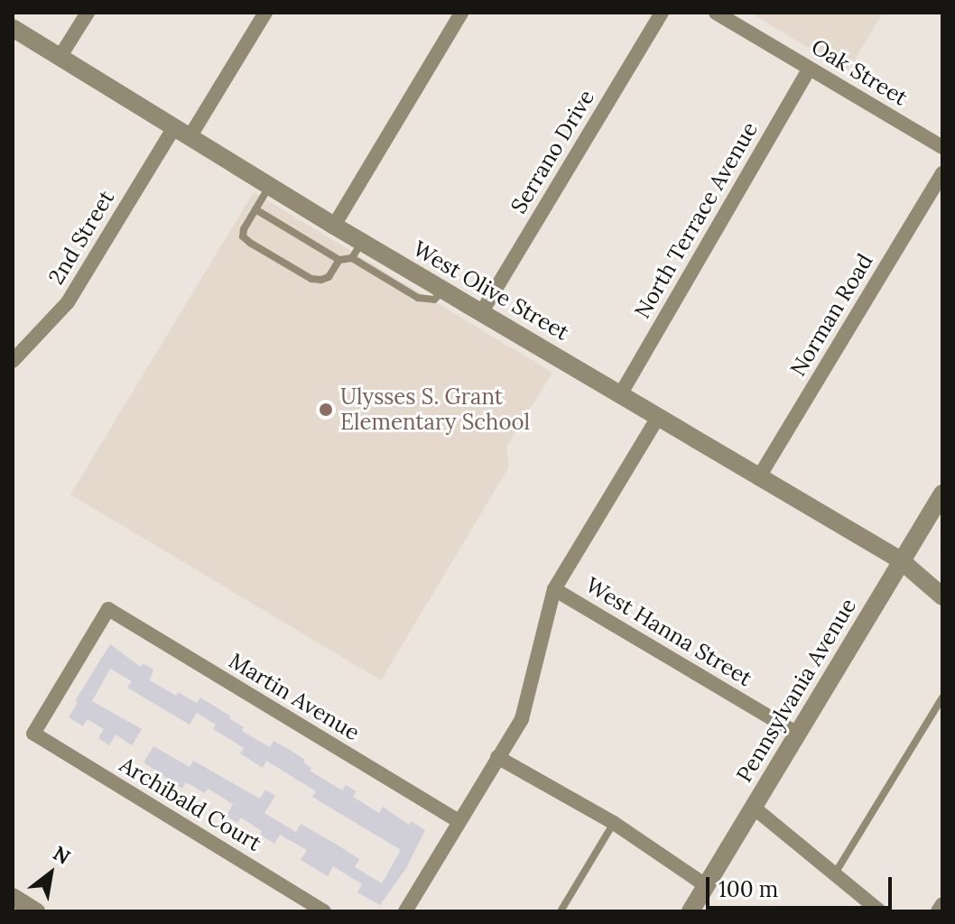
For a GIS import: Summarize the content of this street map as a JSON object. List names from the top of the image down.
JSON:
{
  "streets": {
    "street": [
      "Oak Street",
      "Serrano Drive",
      "North Terrace Avenue",
      "2nd Street",
      "West Olive Street",
      "Norman Road",
      "West Hanna Street",
      "Pennsylvania Avenue",
      "Martin Avenue",
      "Archibald Court"
    ]
  },
  "crossings": [
    ["Oak Street", "North Terrace Avenue"],
    ["Serrano Drive", "West Olive Street"],
    ["North Terrace Avenue", "West Olive Street"],
    ["2nd Street", "West Olive Street"],
    ["West Olive Street", "Norman Road"],
    ["West Olive Street", "Pennsylvania Avenue"],
    ["West Hanna Street", "Pennsylvania Avenue"],
    ["Martin Avenue", "Archibald Court"]
  ],
  "places": ["Ulysses S. Grant Elementary School"],
  "scale_bar": "100 m",
  "north": "top right"
}
